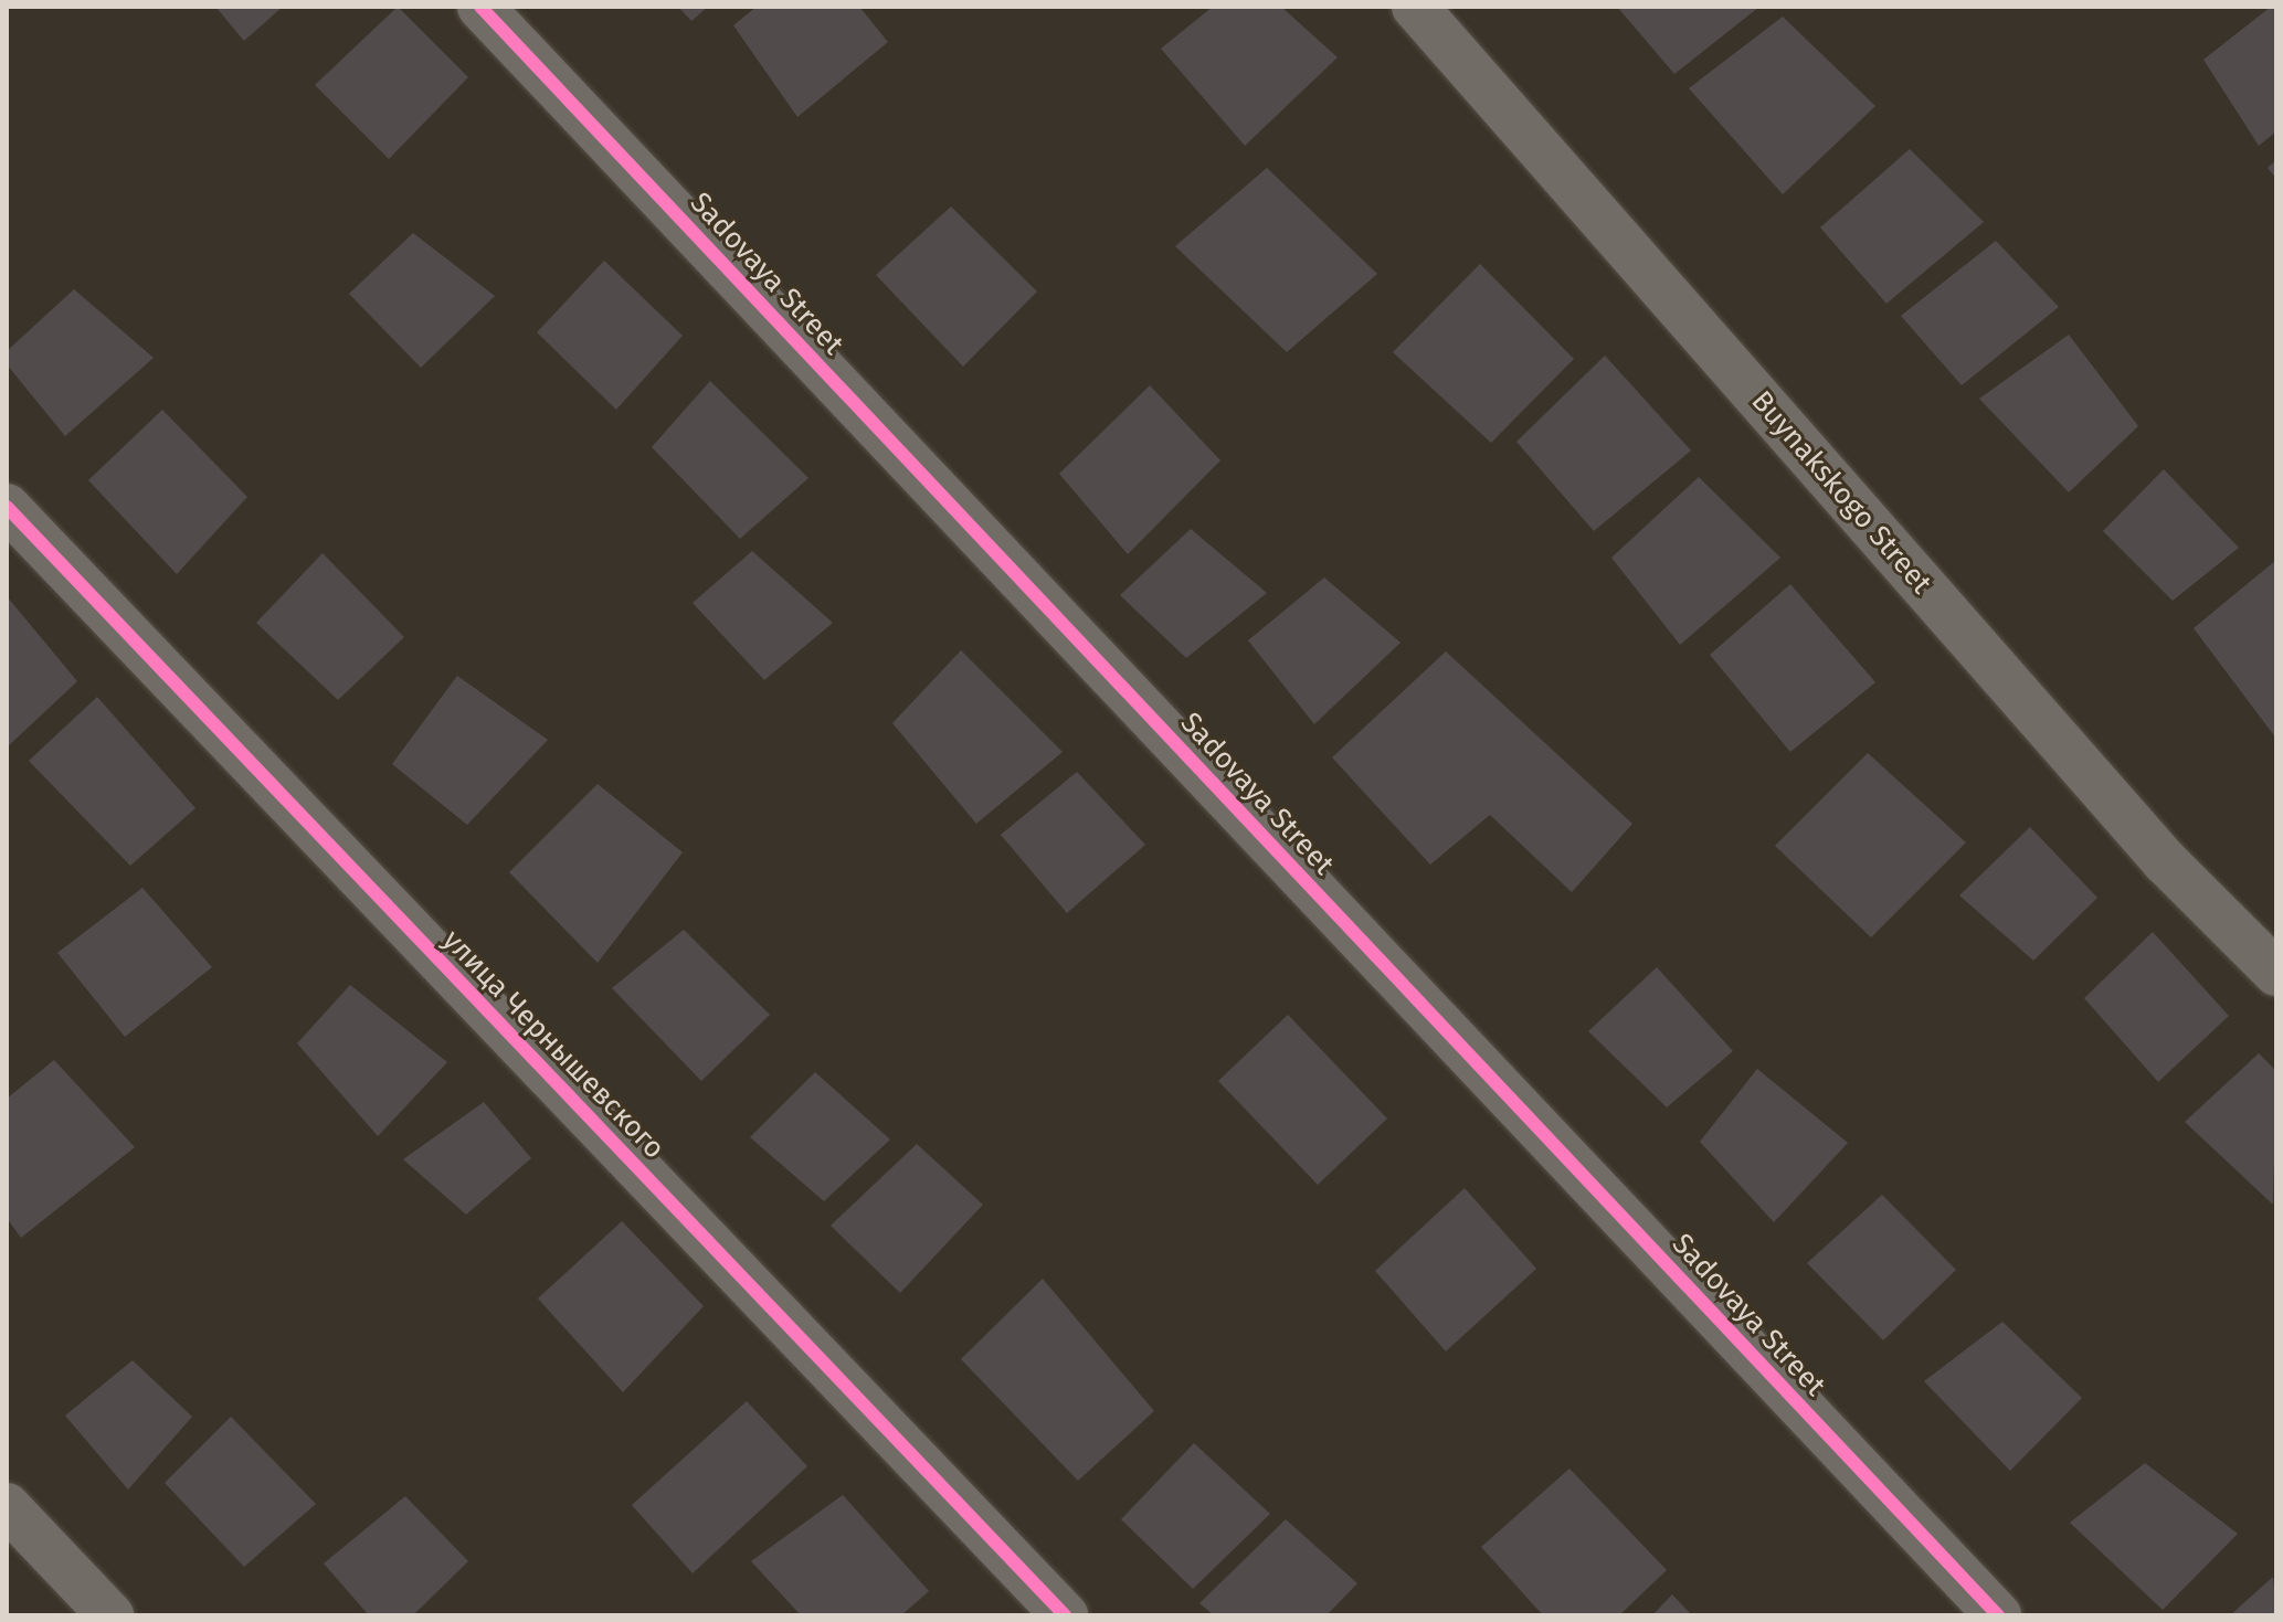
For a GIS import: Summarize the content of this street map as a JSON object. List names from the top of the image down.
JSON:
{
  "streets": {
    "street": ["Sadovaya Street", "Buynakskogo Street", "улица Чернышевского"]
  }
}
